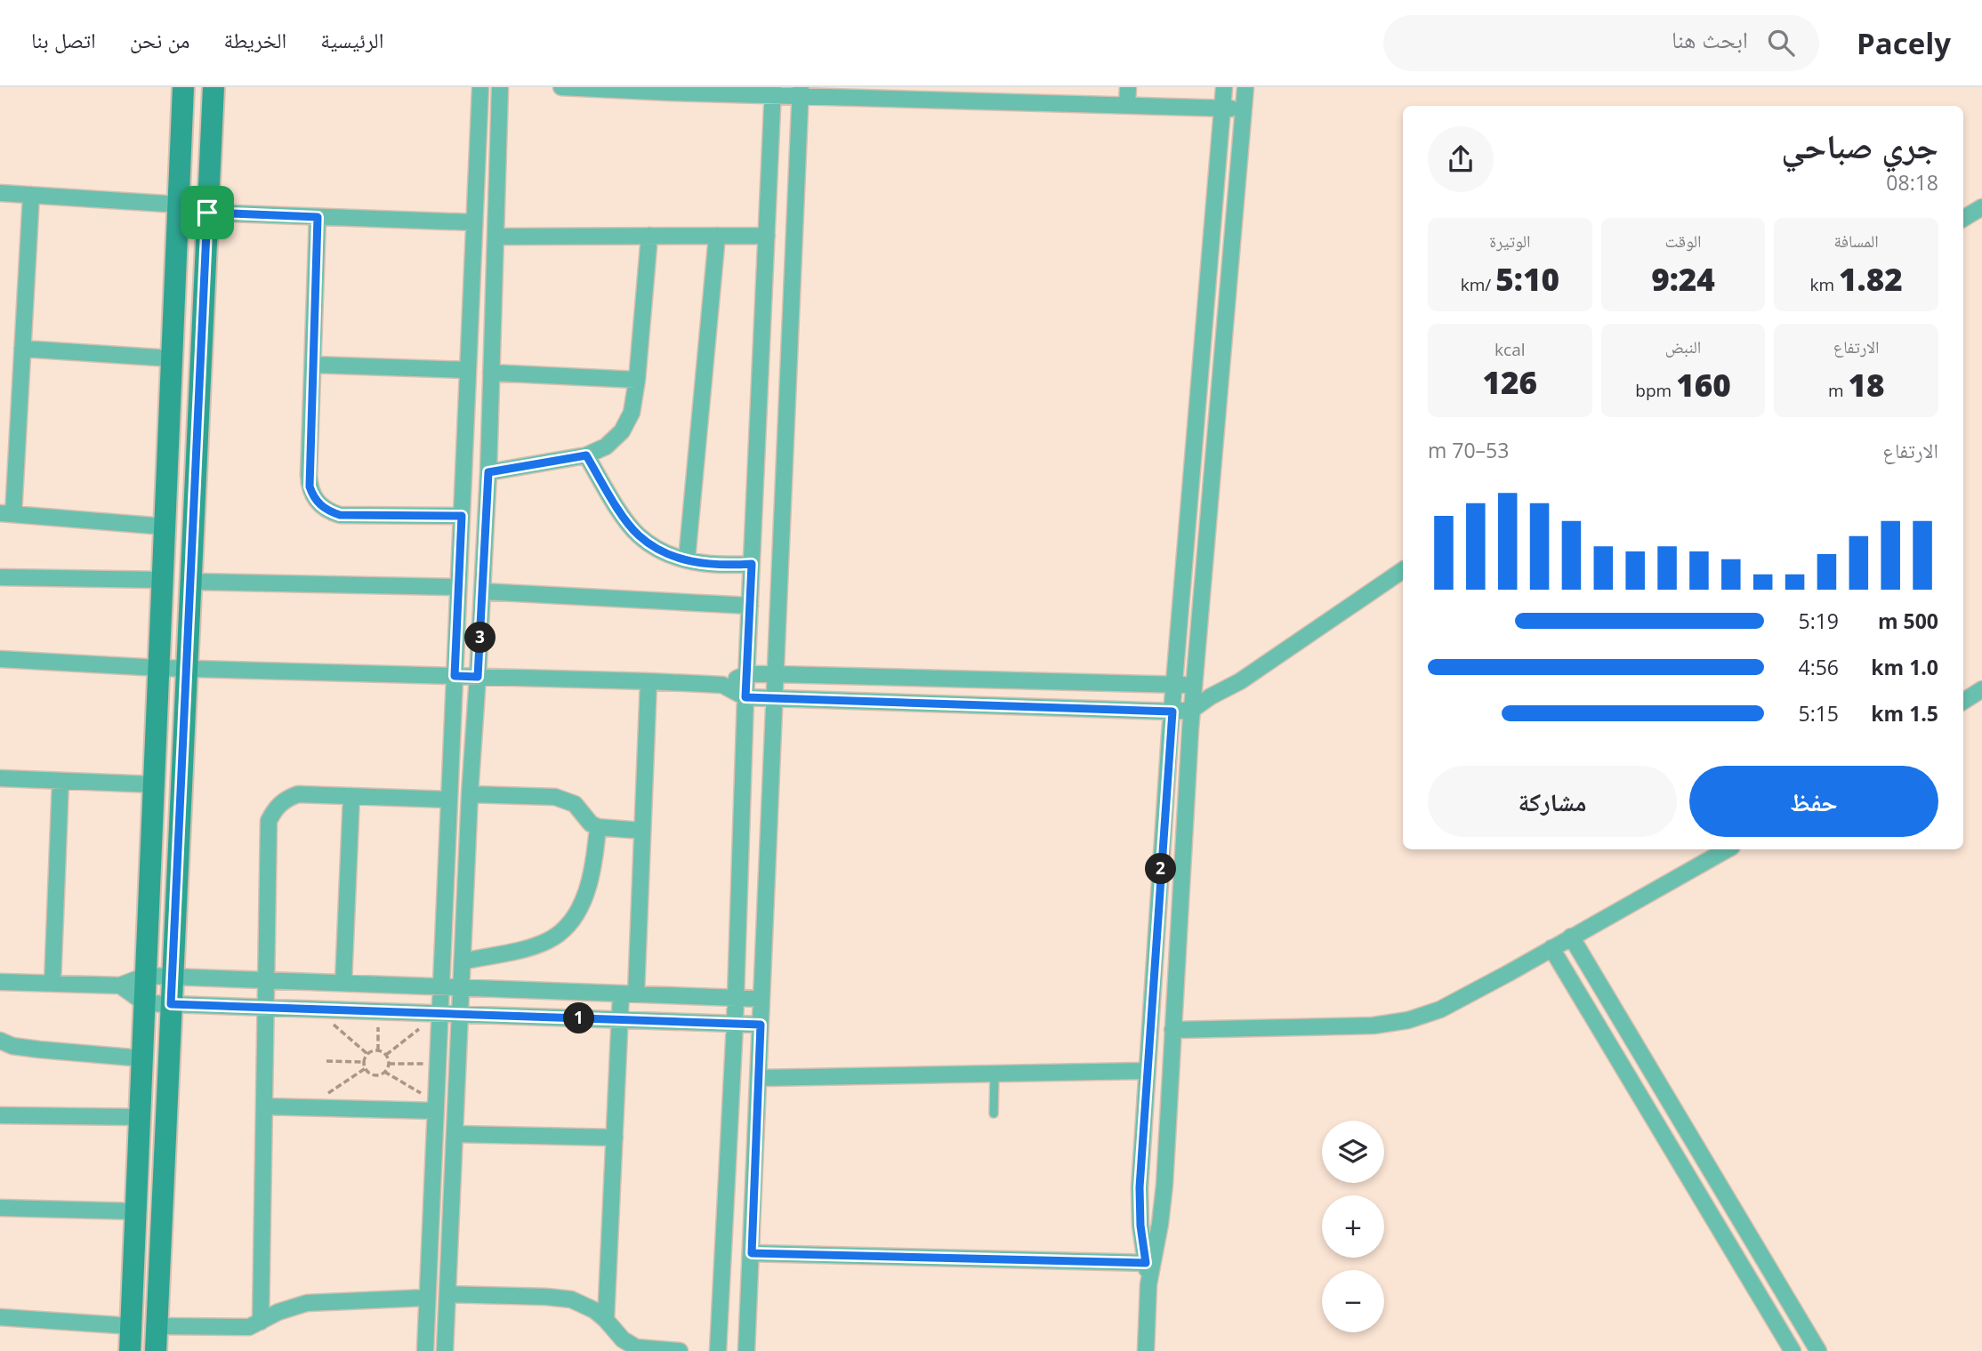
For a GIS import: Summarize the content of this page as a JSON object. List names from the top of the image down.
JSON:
{
  "page": {
    "header": "Pacely",
    "search": "ابحث هنا",
    "nav": [
      "الرئيسية",
      "الخريطة",
      "من نحن",
      "اتصل بنا"
    ],
    "heading": ["جري صباحي", "08:18"],
    "stats": [
      ["المسافة", "1.82 km"],
      ["الوقت", "9:24"],
      ["الوتيرة", "5:10 /km"],
      ["الارتفاع", "18 m"],
      ["النبض", "160 bpm"],
      ["kcal", "126"]
    ],
    "chart": ["الارتفاع", "53–70 m"],
    "list": [
      {
        "name": "500 m",
        "note": "5:19"
      },
      {
        "name": "1.0 km",
        "note": "4:56"
      },
      {
        "name": "1.5 km",
        "note": "5:15"
      }
    ],
    "pins": ["3", "2", "1"],
    "buttons": ["حفظ", "مشاركة"],
    "map_buttons": ["+", "−"]
  }
}
